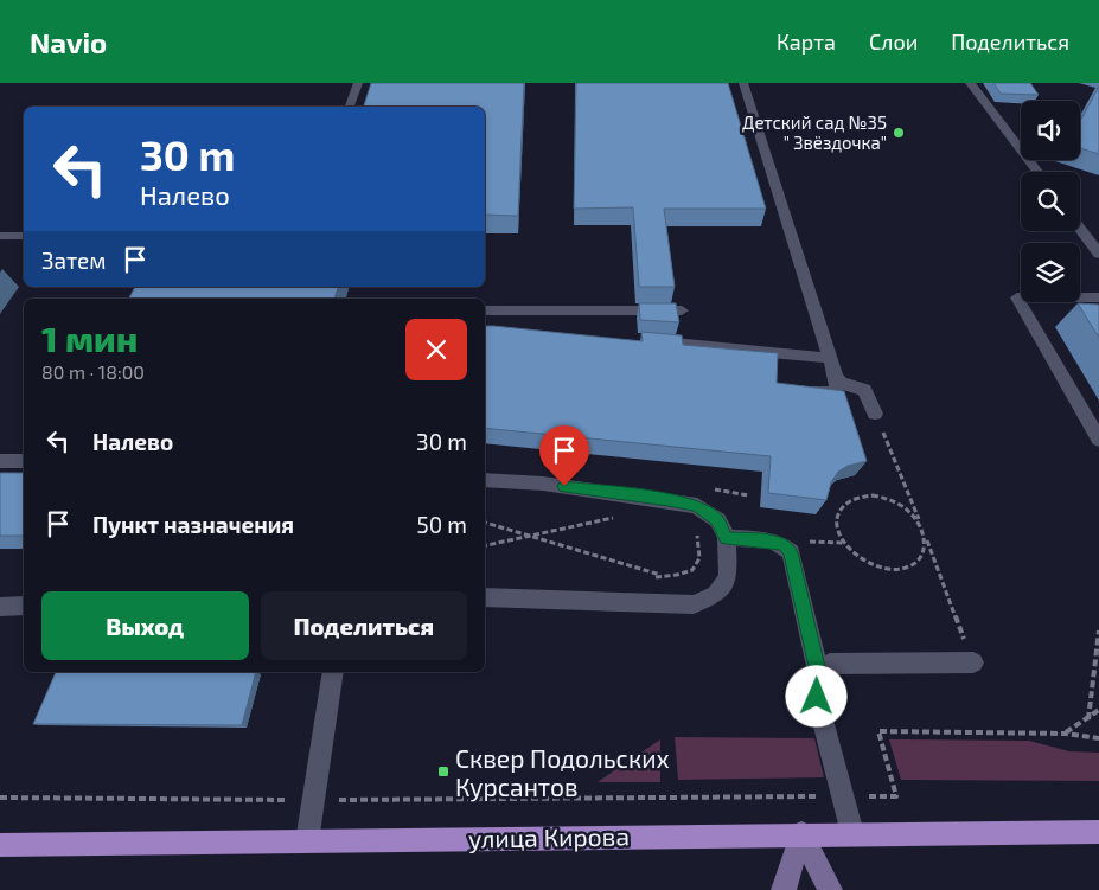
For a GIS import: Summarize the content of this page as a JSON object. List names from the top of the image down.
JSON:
{
  "streets": {
    "main road": ["улица Кирова"]
  },
  "places": {
    "other": ["Детский сад №35 \" Звёздочка\""],
    "transit": ["Сквер Подольских Курсантов"]
  },
  "page": {
    "header": "Navio",
    "nav": ["Карта", "Слои", "Поделиться"],
    "turn": ["30 m", "Налево"],
    "then": "Затем",
    "heading": ["1 мин", "80 m · 18:00"],
    "list": [
      {
        "name": "Налево",
        "value": "30 m"
      },
      {
        "name": "Пункт назначения",
        "value": "50 m"
      }
    ],
    "buttons": ["Выход", "Поделиться"]
  }
}
